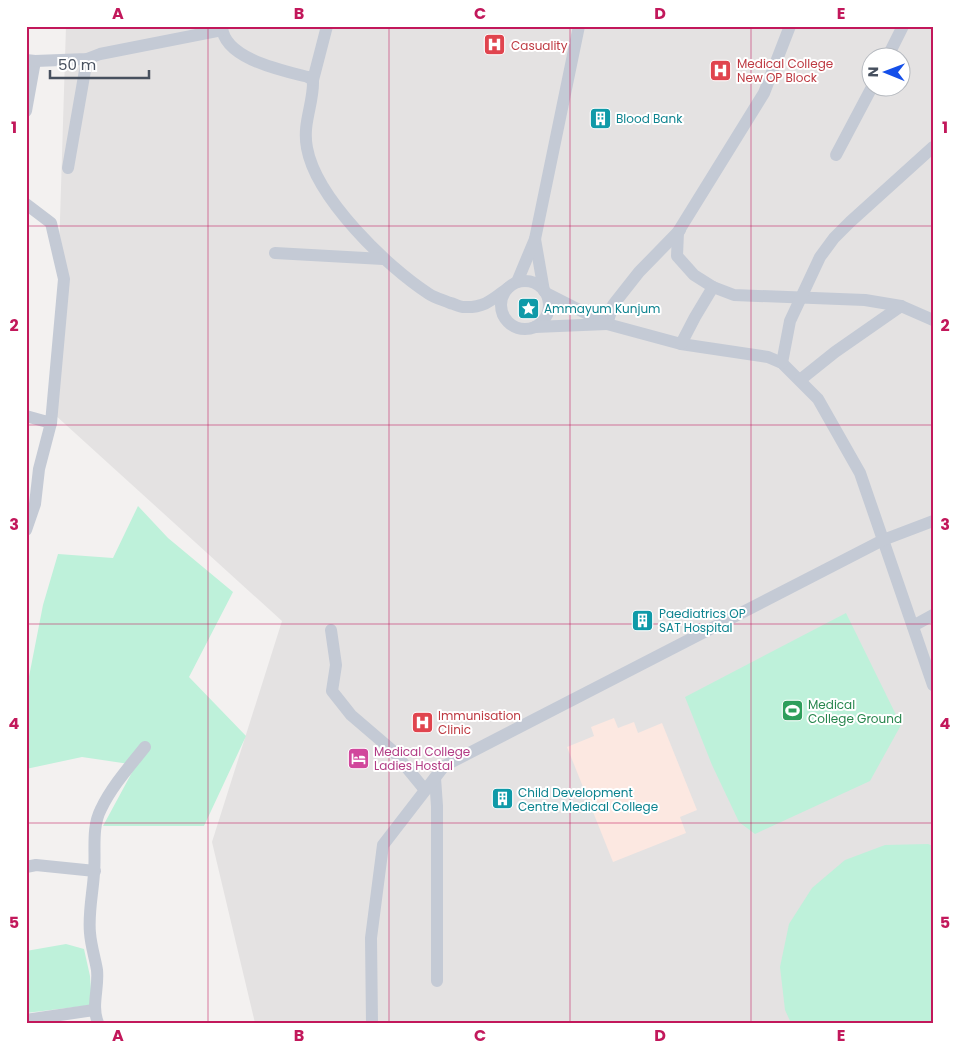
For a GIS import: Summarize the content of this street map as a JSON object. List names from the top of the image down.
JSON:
{
  "places": {
    "hospital": ["Casuality", "Medical College New OP Block", "Immunisation Clinic"],
    "building": ["Blood Bank", "Paediatrics OP SAT Hospital", "Child Development Centre Medical College"],
    "place": ["Ammayum Kunjum"],
    "sports": ["Medical College Ground"],
    "hotel": ["Medical College Ladies Hostal"]
  },
  "scale_bar": "50 m",
  "north": "left",
  "grid": {
    "columns": [
      "A",
      "B",
      "C",
      "D",
      "E"
    ],
    "rows": [
      "1",
      "2",
      "3",
      "4",
      "5"
    ]
  }
}
